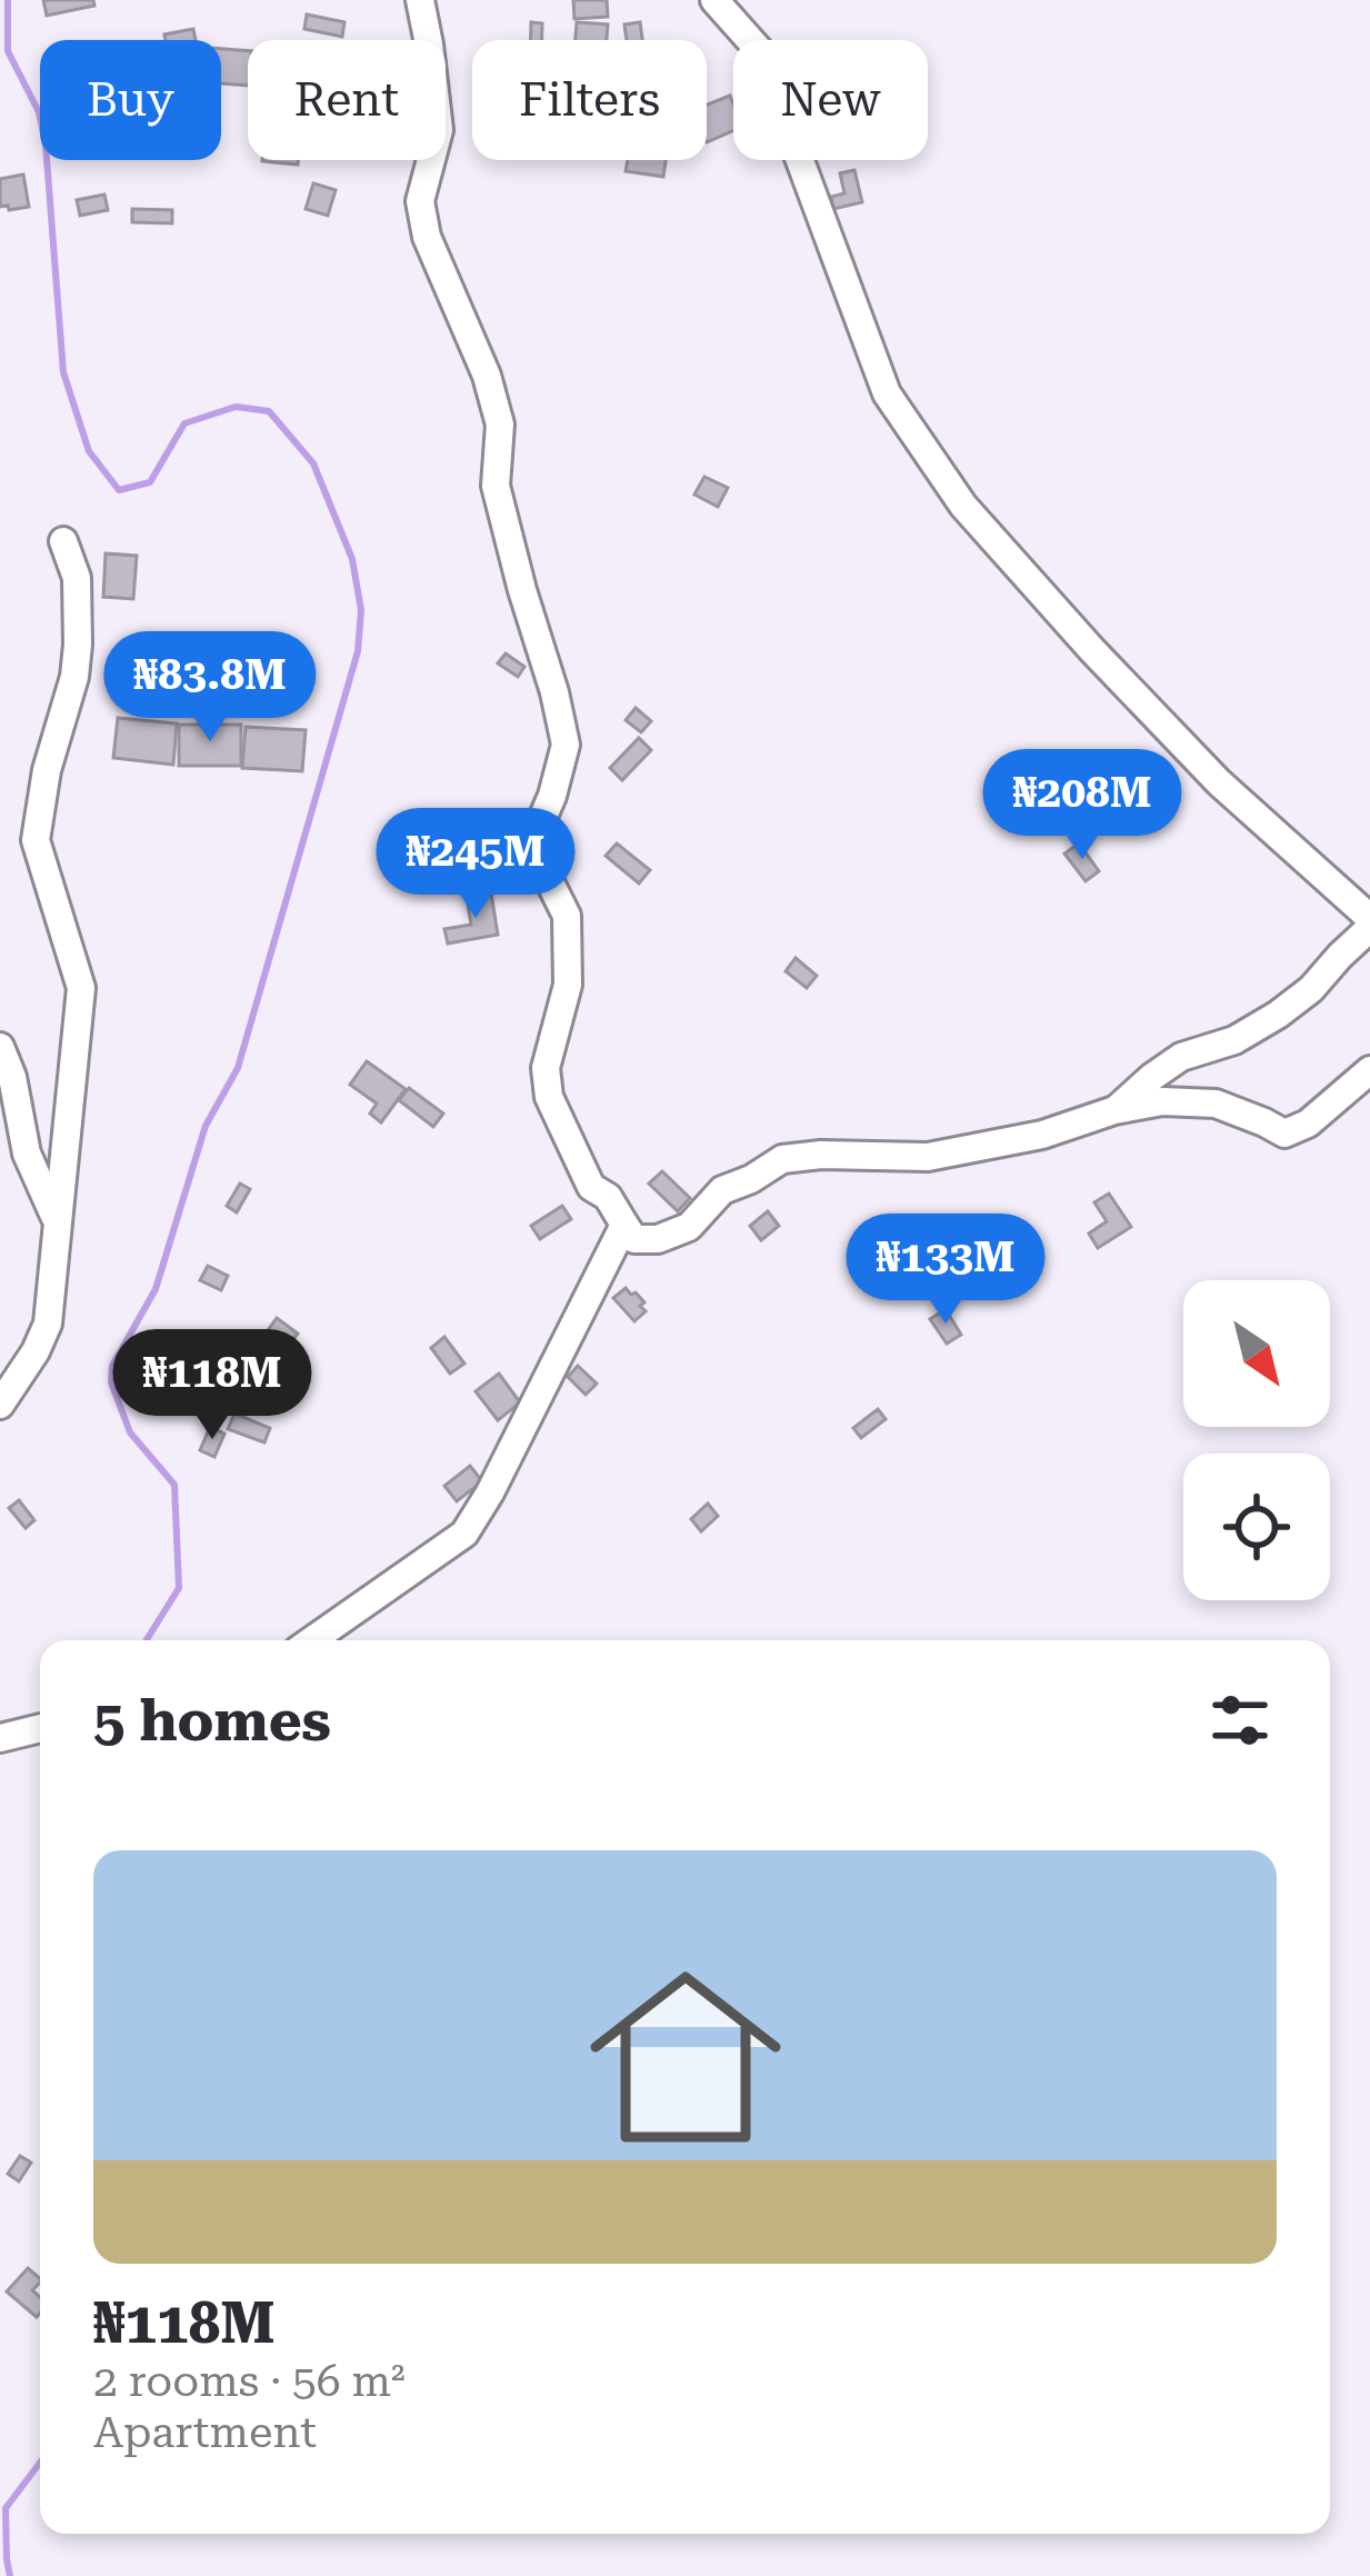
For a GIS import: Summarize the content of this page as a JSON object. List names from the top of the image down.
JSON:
{
  "north": "bottom right",
  "page": {
    "chip": [
      "Buy",
      "Rent",
      "Filters",
      "New"
    ],
    "price": [
      "₦83.8M",
      "₦208M",
      "₦245M",
      "₦133M",
      "₦118M"
    ],
    "heading": "5 homes",
    "list": [
      {
        "name": "₦118M",
        "note": "2 rooms · 56 m² · Apartment"
      }
    ]
  }
}
